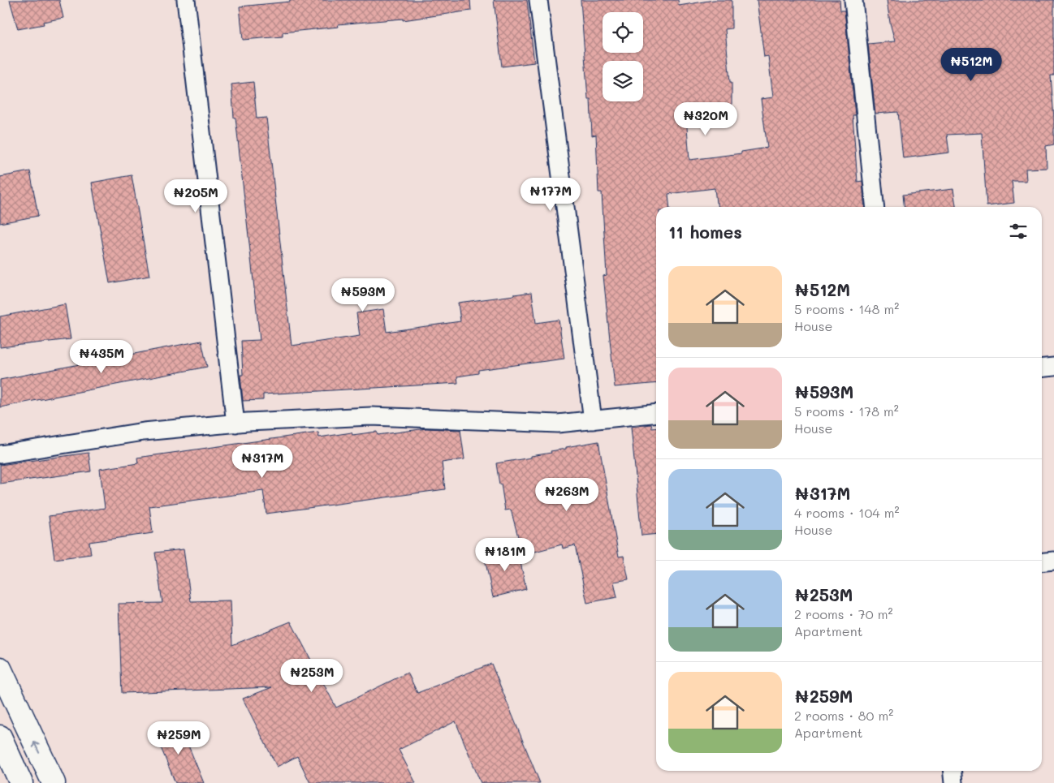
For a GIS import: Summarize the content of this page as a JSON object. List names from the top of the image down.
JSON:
{
  "page": {
    "price": [
      "₦512M",
      "₦320M",
      "₦177M",
      "₦205M",
      "₦593M",
      "₦435M",
      "₦317M",
      "₦263M",
      "₦181M",
      "₦253M",
      "₦259M"
    ],
    "heading": "11 homes",
    "list": [
      {
        "name": "₦512M",
        "note": "5 rooms · 148 m² · House"
      },
      {
        "name": "₦593M",
        "note": "5 rooms · 178 m² · House"
      },
      {
        "name": "₦317M",
        "note": "4 rooms · 104 m² · House"
      },
      {
        "name": "₦253M",
        "note": "2 rooms · 70 m² · Apartment"
      },
      {
        "name": "₦259M",
        "note": "2 rooms · 80 m² · Apartment"
      }
    ]
  }
}
